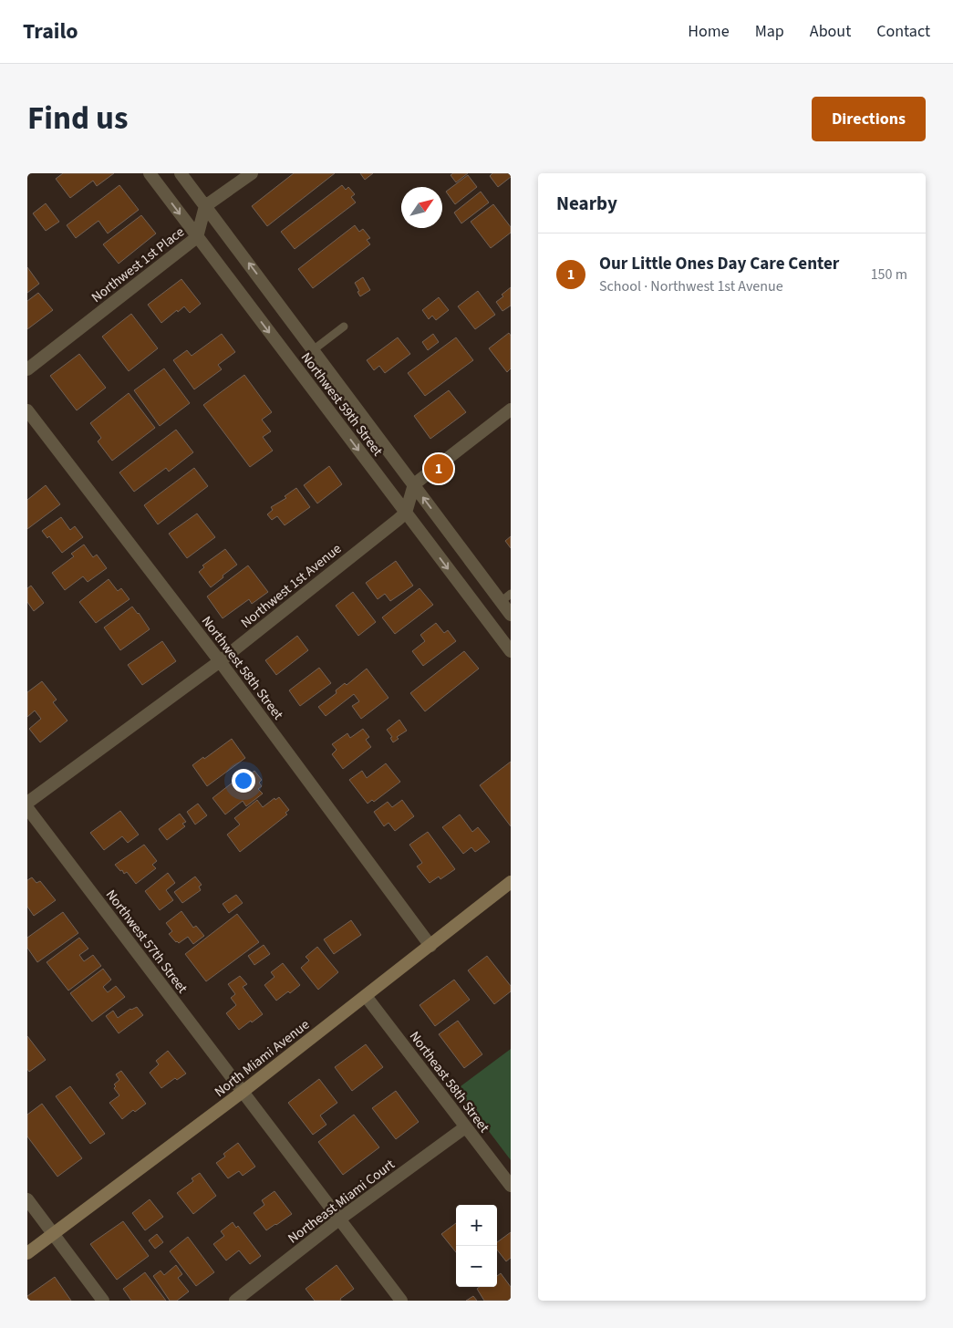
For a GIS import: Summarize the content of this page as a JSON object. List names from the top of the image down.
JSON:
{
  "streets": {
    "main road": ["North Miami Avenue"],
    "street": [
      "Northwest 1st Place",
      "Northwest 59th Street",
      "Northwest 1st Avenue",
      "Northwest 58th Street",
      "Northwest 57th Street",
      "Northeast 58th Street",
      "Northeast Miami Court"
    ]
  },
  "crossings": [
    ["Northwest 1st Place", "Northwest 59th Street"],
    ["Northwest 59th Street", "Northwest 1st Avenue"],
    ["Northwest 1st Avenue", "Northwest 58th Street"],
    ["Northwest 58th Street", "North Miami Avenue"],
    ["Northwest 57th Street", "North Miami Avenue"],
    ["Northwest 57th Street", "Northeast Miami Court"],
    ["North Miami Avenue", "Northeast 58th Street"],
    ["Northeast 58th Street", "Northeast Miami Court"]
  ],
  "north": "top right",
  "page": {
    "header": "Trailo",
    "nav": [
      "Home",
      "Map",
      "About",
      "Contact"
    ],
    "title": "Find us",
    "buttons": "Directions",
    "heading": "Nearby",
    "list": [
      {
        "mark": "1",
        "name": "Our Little Ones Day Care Center",
        "note": "School · Northwest 1st Avenue",
        "value": "150 m"
      }
    ],
    "pins": "1",
    "map_buttons": ["+", "−"]
  }
}
